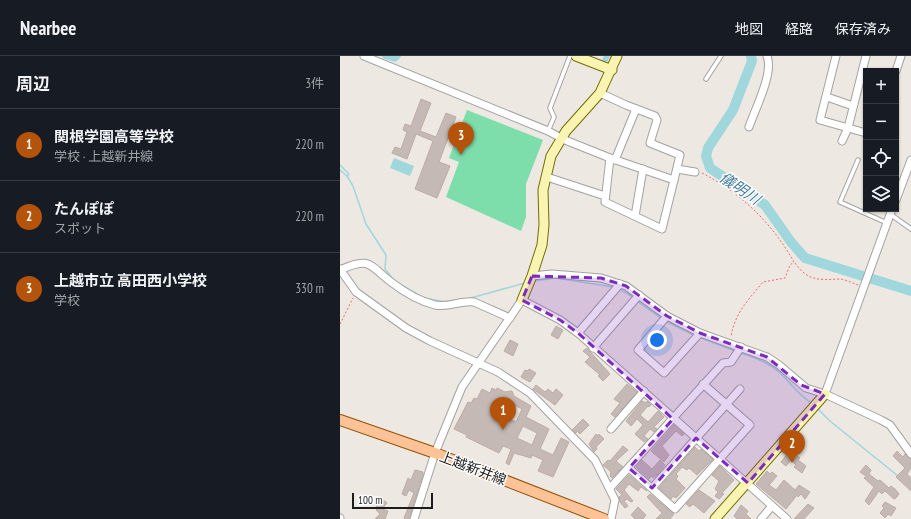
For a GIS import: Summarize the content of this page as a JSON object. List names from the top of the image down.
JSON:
{
  "streets": {
    "main road": ["上越新井線"]
  },
  "water": ["儀明川"],
  "scale_bar": "100 m",
  "page": {
    "header": "Nearbee",
    "nav": ["地図", "経路", "保存済み"],
    "heading": ["周辺", "3件"],
    "map_buttons": ["+", "−"],
    "list": [
      {
        "mark": "1",
        "name": "関根学園高等学校",
        "note": "学校 · 上越新井線",
        "value": "220 m"
      },
      {
        "mark": "2",
        "name": "たんぽぽ",
        "note": "スポット",
        "value": "220 m"
      },
      {
        "mark": "3",
        "name": "上越市立 高田西小学校",
        "note": "学校",
        "value": "330 m"
      }
    ],
    "pins": ["3", "1", "2"],
    "scale": "100 m"
  }
}
